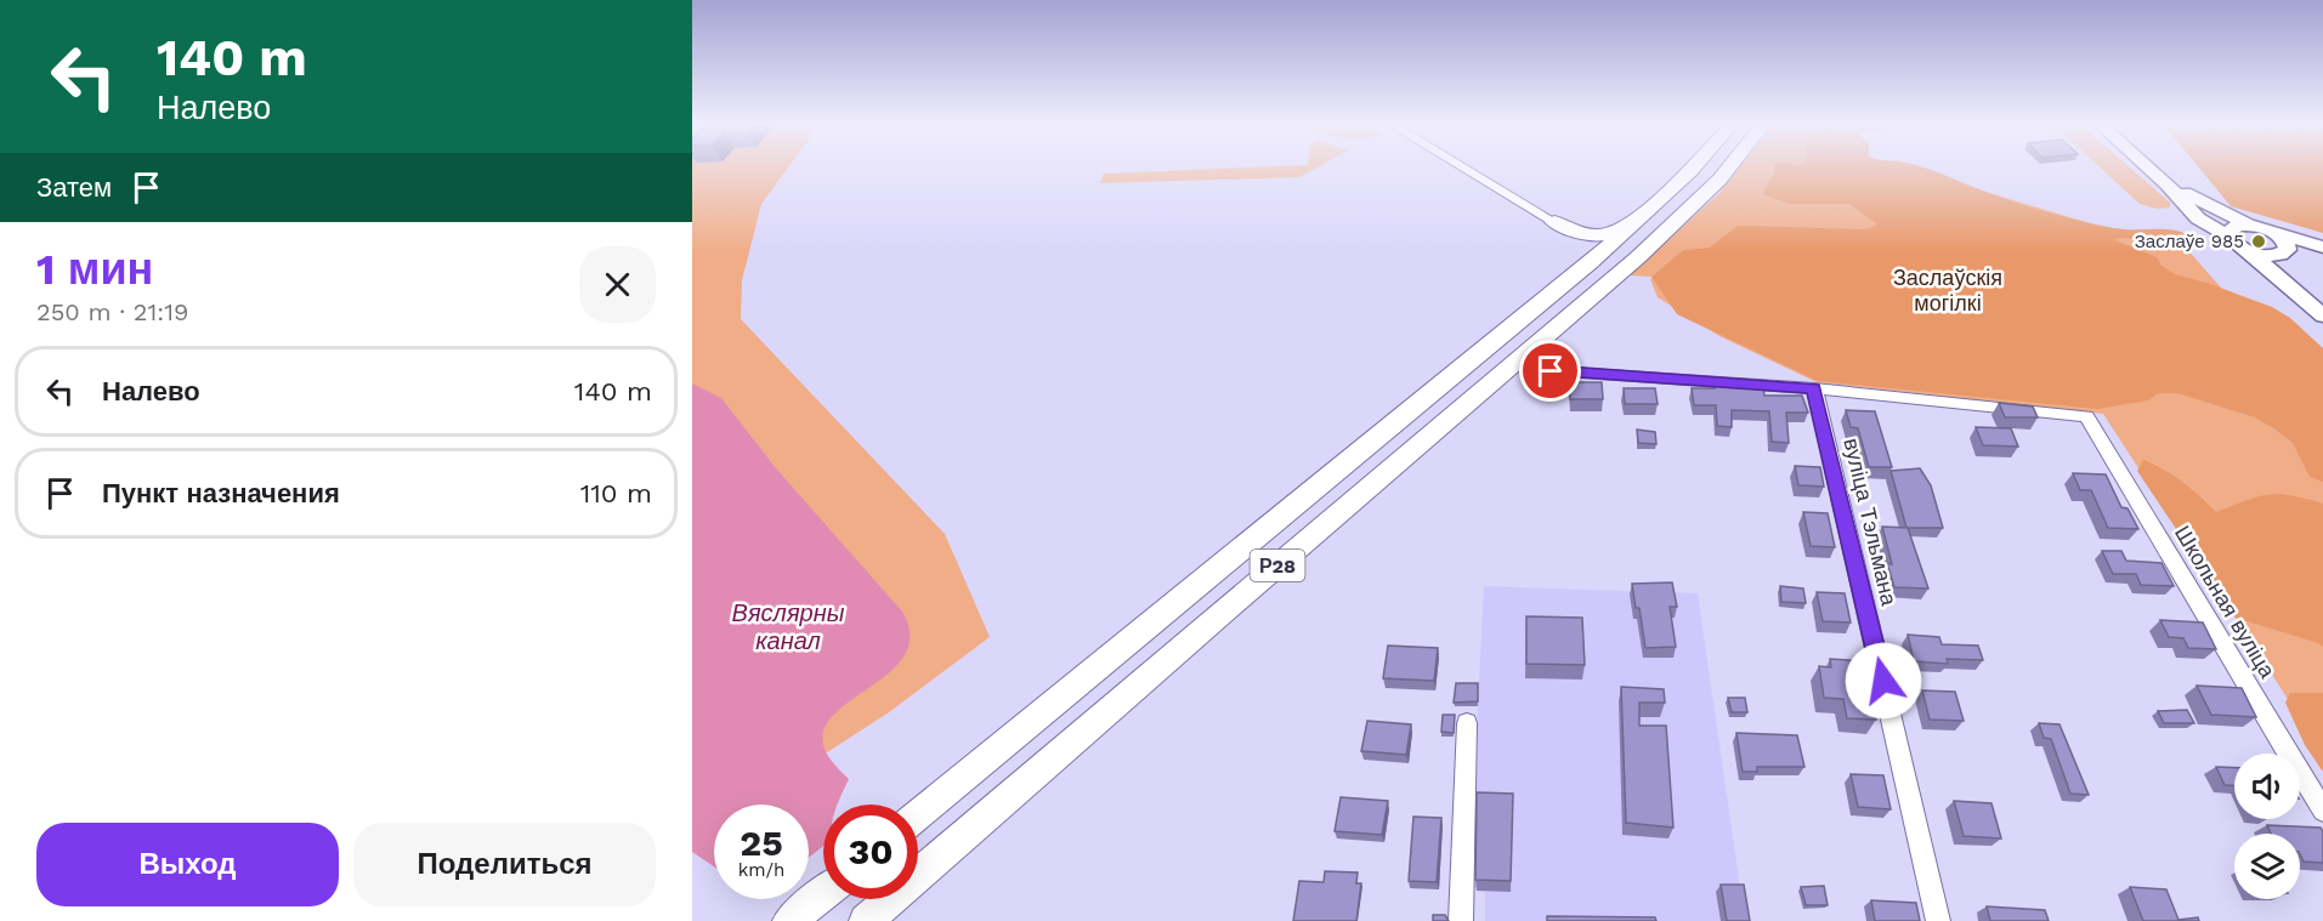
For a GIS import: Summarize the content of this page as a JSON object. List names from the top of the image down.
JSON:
{
  "streets": {
    "highway": ["Р28"],
    "street": ["вуліца Тэльмана", "Школьная вуліца"]
  },
  "crossings": [
    ["вуліца Тэльмана", "Школьная вуліца"]
  ],
  "water": ["Вяслярны канал"],
  "parks": ["Заслаўскія могілкі"],
  "places": ["Заслаўе 985"],
  "page": {
    "turn": ["140 m", "Налево"],
    "then": "Затем",
    "heading": ["1 мин", "250 m · 21:19"],
    "list": [
      {
        "name": "Налево",
        "value": "140 m"
      },
      {
        "name": "Пункт назначения",
        "value": "110 m"
      }
    ],
    "speed": "25 km/h",
    "limit": "30",
    "buttons": ["Выход", "Поделиться"]
  }
}
